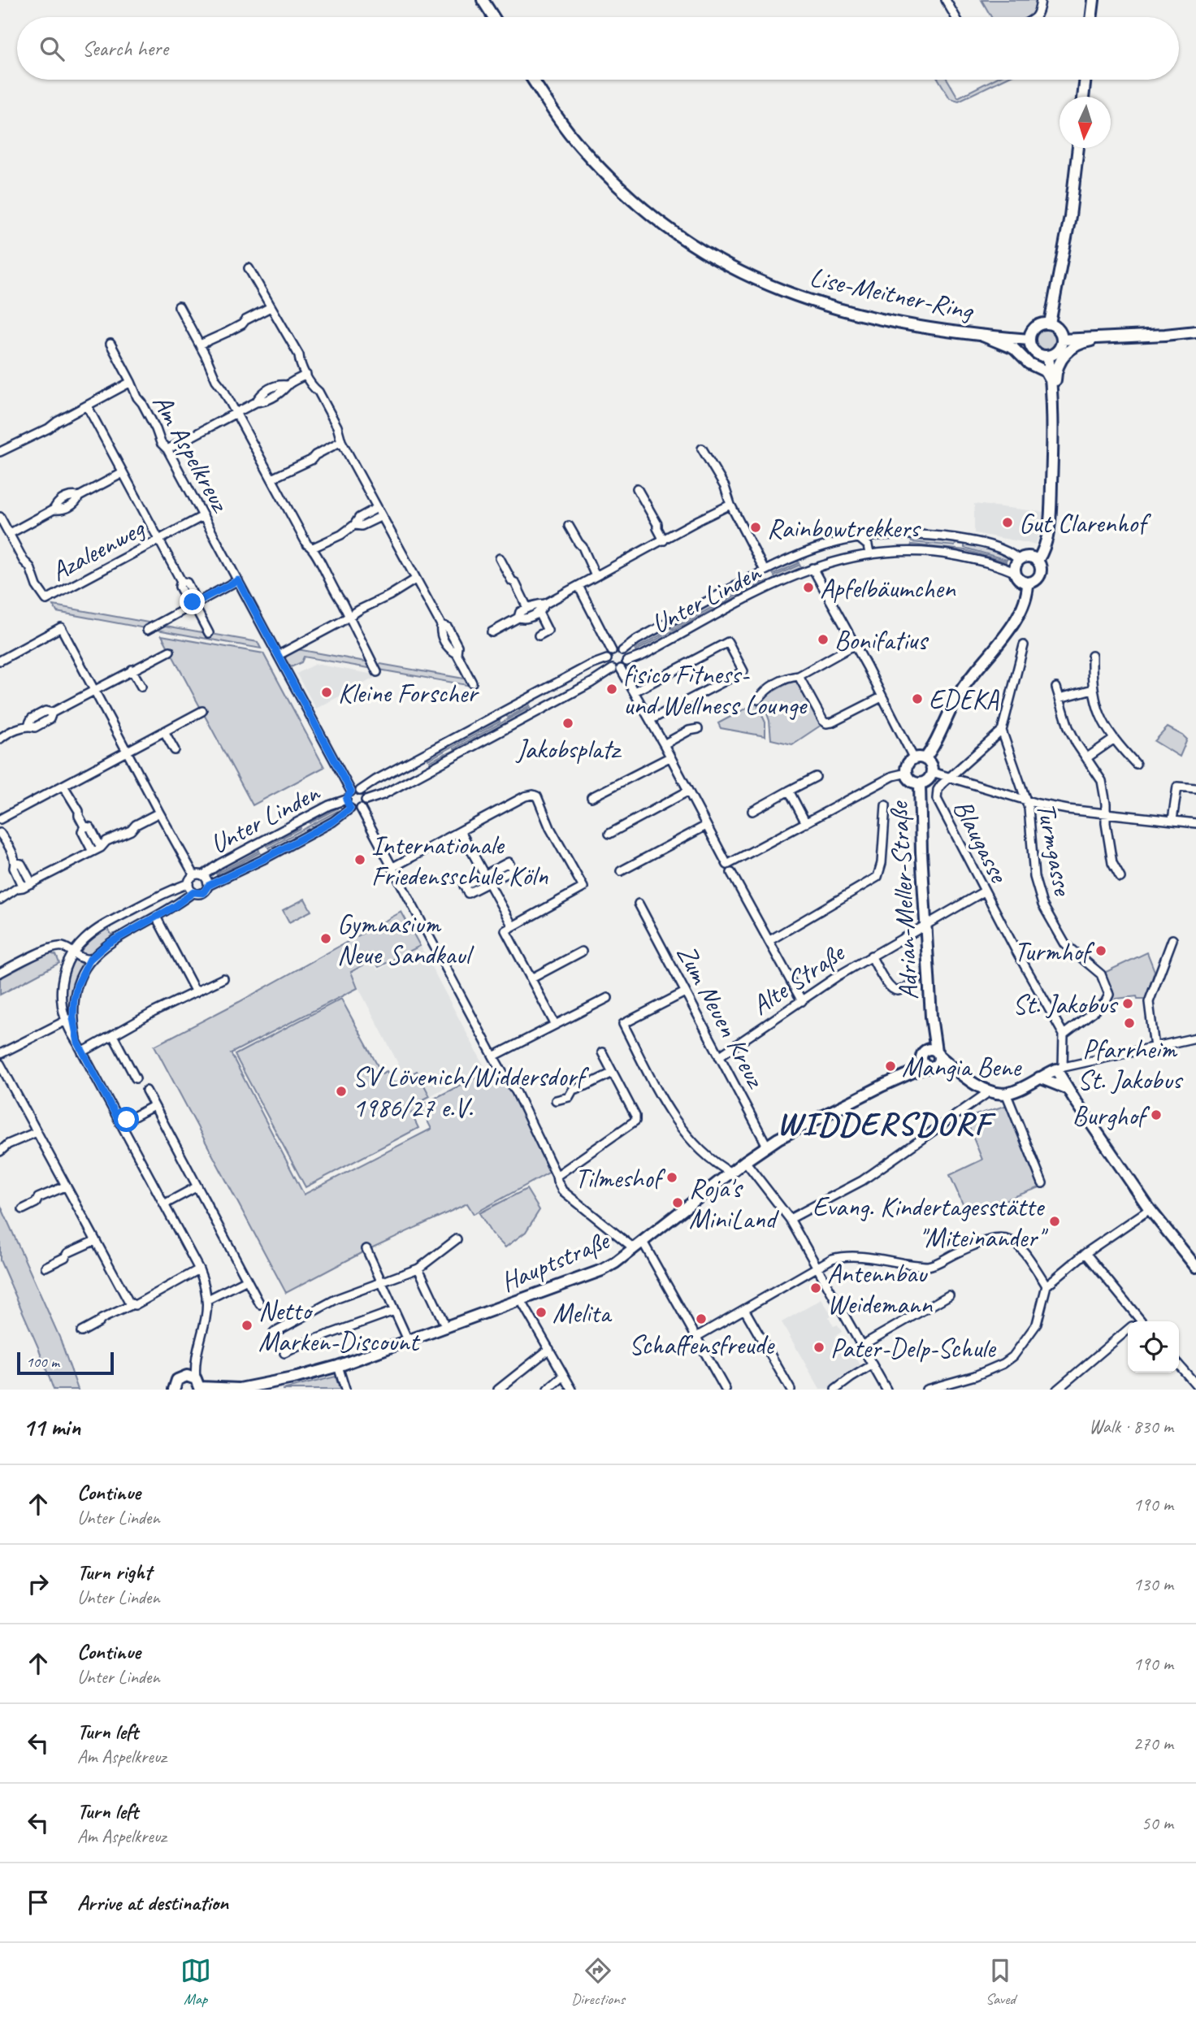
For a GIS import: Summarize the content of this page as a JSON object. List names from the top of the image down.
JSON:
{
  "streets": {
    "street": [
      "Lise-Meitner-Ring",
      "Am Aspelkreuz",
      "Azaleenweg",
      "Unter Linden",
      "Blaugasse",
      "Turmgasse",
      "Adrian-Meller-Straße",
      "Alte Straße",
      "Zum Neuen Kreuz",
      "Hauptstraße"
    ]
  },
  "crossings": [
    ["Am Aspelkreuz", "Azaleenweg"],
    ["Am Aspelkreuz", "Unter Linden"],
    ["Unter Linden", "Hauptstraße"],
    ["Blaugasse", "Turmgasse"],
    ["Blaugasse", "Alte Straße"],
    ["Adrian-Meller-Straße", "Alte Straße"],
    ["Adrian-Meller-Straße", "Hauptstraße"],
    ["Alte Straße", "Zum Neuen Kreuz"],
    ["Zum Neuen Kreuz", "Hauptstraße"]
  ],
  "districts": ["WIDDERSDORF"],
  "places": [
    "Gut Clarenhof",
    "Rainbowtrekkers",
    "Apfelbäumchen",
    "Bonifatius",
    "fisico Fitness- und Wellness Lounge",
    "Kleine Forscher",
    "EDEKA",
    "Jakobsplatz",
    "Internationale Friedensschule Köln",
    "Gymnasium Neue Sandkaul",
    "Turmhof",
    "St. Jakobus",
    "Pfarrheim St. Jakobus",
    "Mangia Bene",
    "SV Lövenich/Widdersdorf 1986/27 e.V.",
    "Burghof",
    "Tilmeshof",
    "Roja's MiniLand",
    "Evang. Kindertagesstätte \"Miteinander\"",
    "Antennbau Weidemann",
    "Melita",
    "Schaffensfreude",
    "Netto Marken-Discount",
    "Pater-Delp-Schule"
  ],
  "scale_bar": "100 m",
  "north": "bottom",
  "page": {
    "search": "Search here",
    "scale": "100 m",
    "heading": ["11 min", "Walk · 830 m"],
    "list": [
      ["Continue", "Unter Linden", "190 m"],
      ["Turn right", "Unter Linden", "130 m"],
      ["Continue", "Unter Linden", "190 m"],
      ["Turn left", "Am Aspelkreuz", "270 m"],
      ["Turn left", "Am Aspelkreuz", "50 m"],
      "Arrive at destination"
    ],
    "nav": ["Map", "Directions", "Saved"]
  }
}
